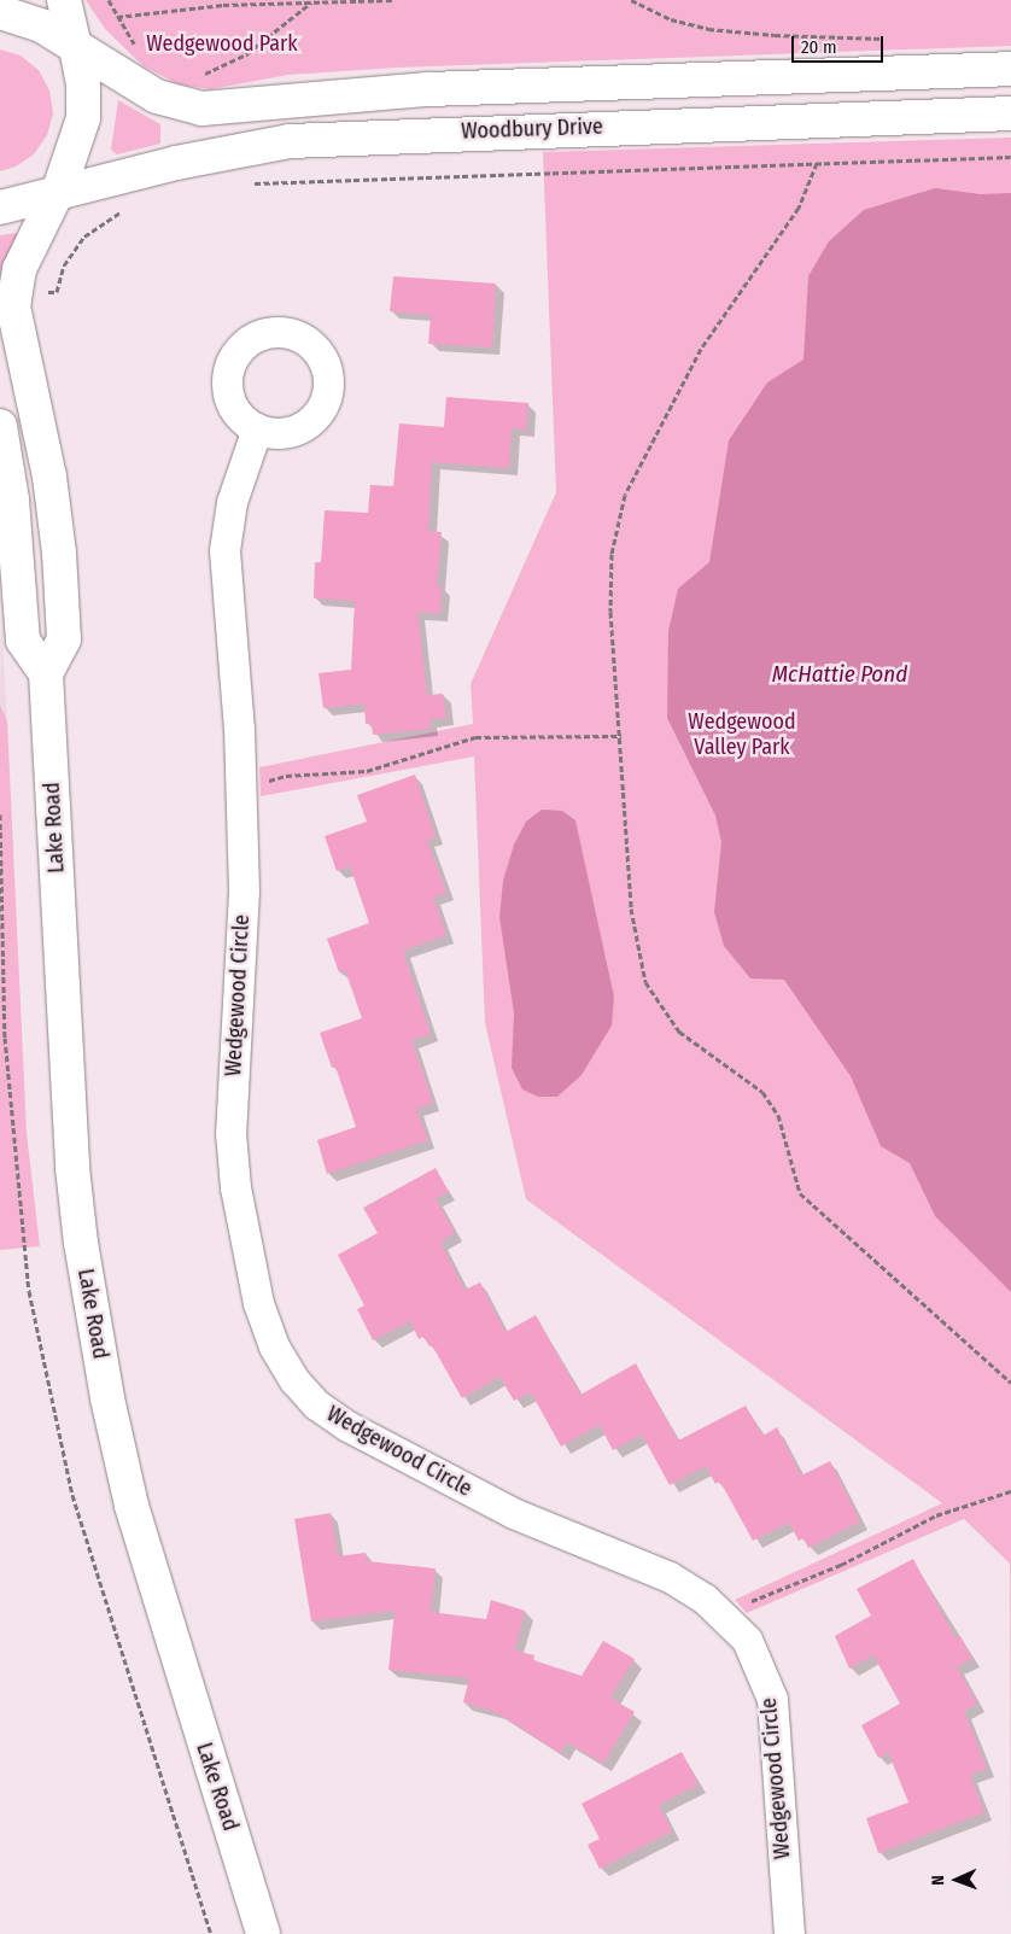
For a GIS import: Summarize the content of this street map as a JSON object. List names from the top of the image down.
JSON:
{
  "streets": {
    "main road": ["Woodbury Drive", "Lake Road"],
    "street": ["Wedgewood Circle"]
  },
  "water": ["McHattie Pond"],
  "parks": ["Wedgewood Park", "Wedgewood Valley Park"],
  "scale_bar": "20 m",
  "north": "left"
}
